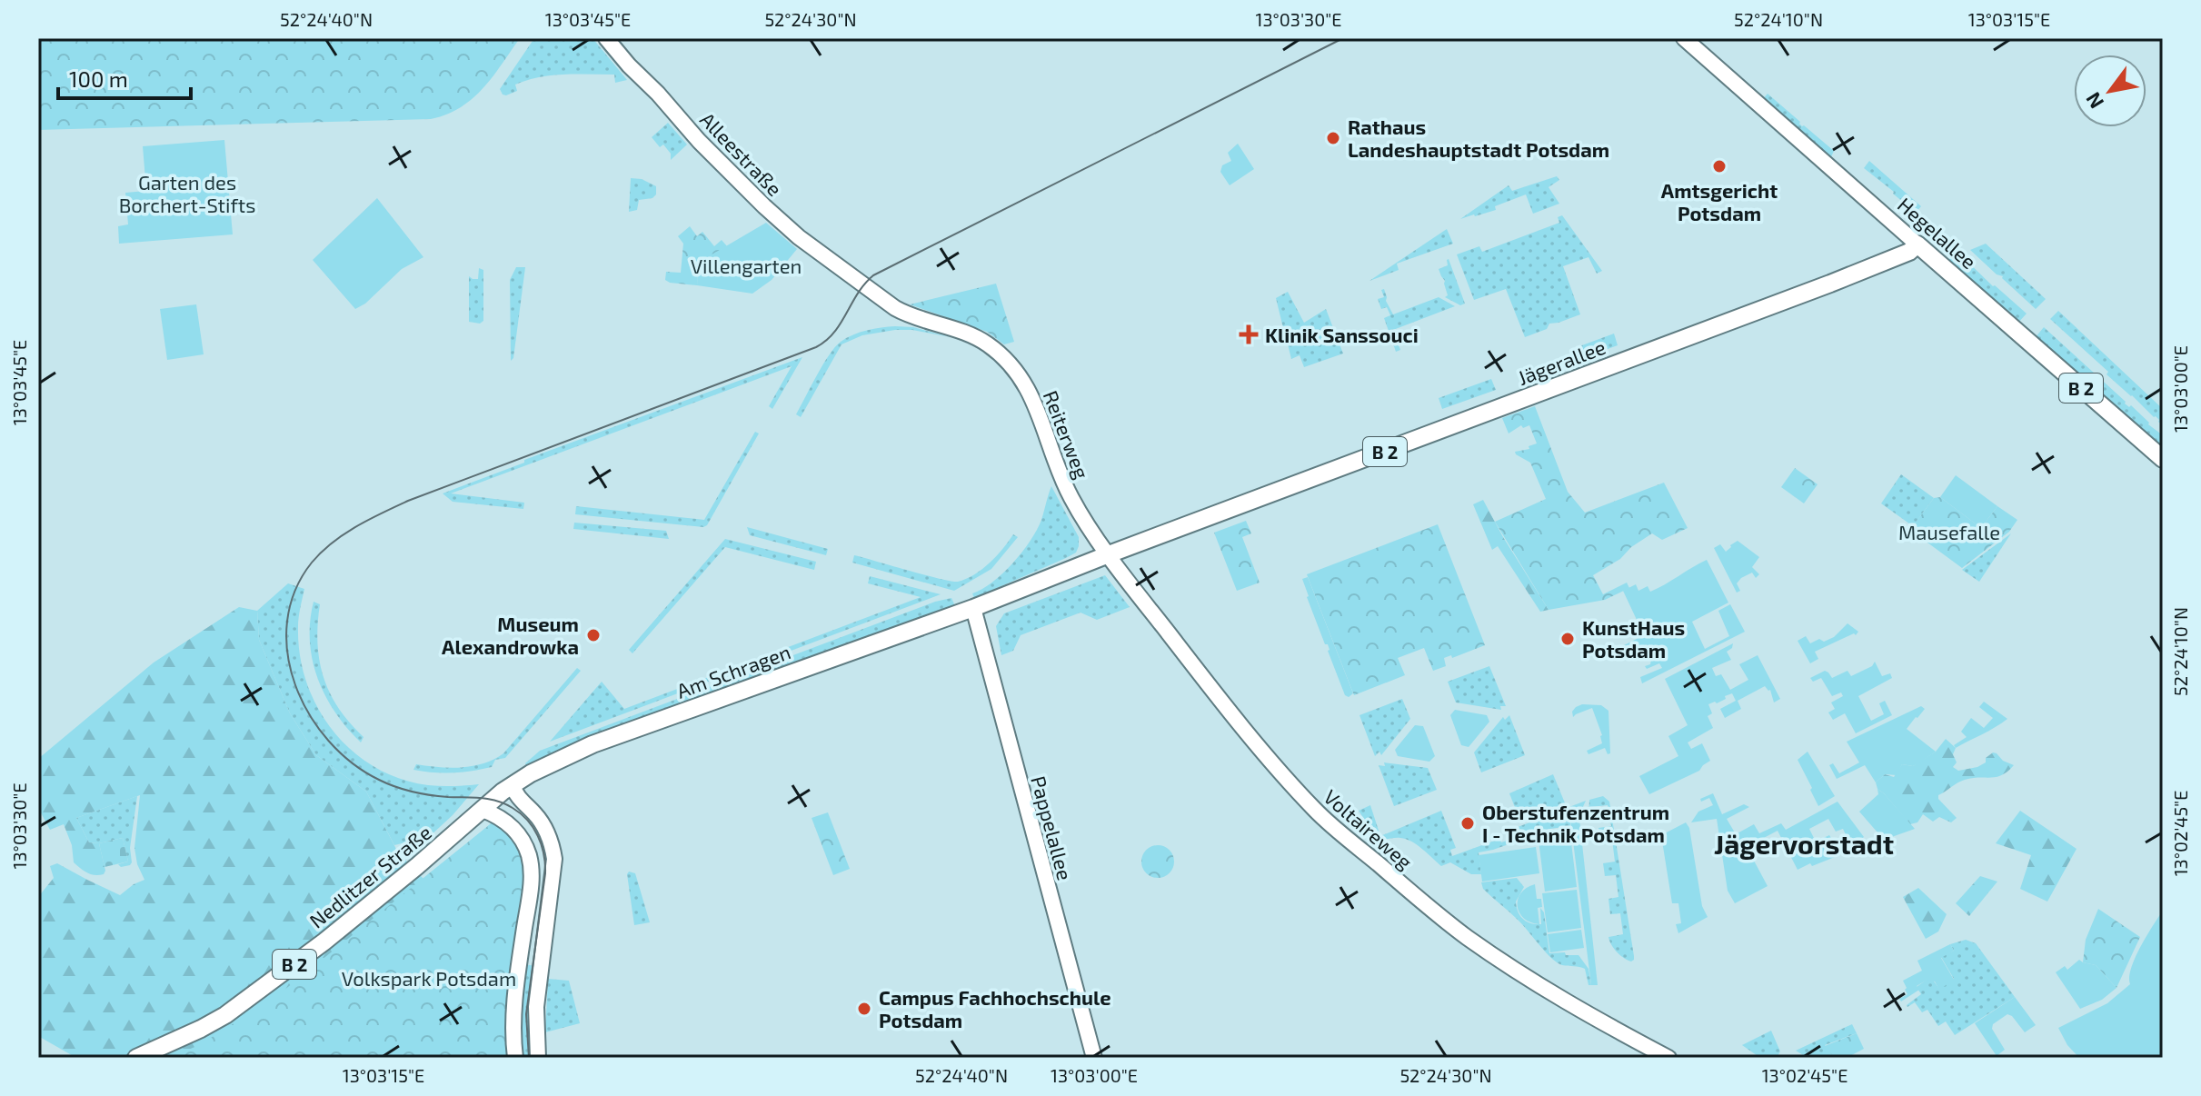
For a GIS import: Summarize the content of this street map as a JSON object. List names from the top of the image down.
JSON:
{
  "streets": {
    "main road": [
      "Hegelallee",
      "Jägerallee",
      "B 2",
      "Am Schragen",
      "Nedlitzer Straße"
    ],
    "street": [
      "Alleestraße",
      "Reiterweg",
      "Pappelallee",
      "Voltaireweg"
    ]
  },
  "crossings": [
    ["Alleestraße", "Reiterweg"],
    ["Hegelallee", "Jägerallee"],
    ["Jägerallee", "Reiterweg"],
    ["Jägerallee", "Am Schragen"],
    ["Jägerallee", "Pappelallee"],
    ["Jägerallee", "Voltaireweg"],
    ["Reiterweg", "Voltaireweg"],
    ["Am Schragen", "Pappelallee"],
    ["Am Schragen", "Nedlitzer Straße"]
  ],
  "districts": ["Jägervorstadt"],
  "parks": [
    "Garten des Borchert-Stifts",
    "Villengarten",
    "Mausefalle",
    "Volkspark Potsdam"
  ],
  "places": {
    "other": [
      "Rathaus Landeshauptstadt Potsdam",
      "Amtsgericht Potsdam",
      "Museum Alexandrowka",
      "KunstHaus Potsdam",
      "Oberstufenzentrum I - Technik Potsdam",
      "Campus Fachhochschule Potsdam"
    ],
    "health": ["Klinik Sanssouci"]
  },
  "scale_bar": "100 m",
  "north": "bottom left",
  "coordinates": [
    "52°24'40\"N",
    "13°03'45\"E",
    "52°24'30\"N",
    "13°03'30\"E",
    "52°24'10\"N",
    "13°03'15\"E",
    "13°03'00\"E",
    "13°02'45\"E"
  ]
}
